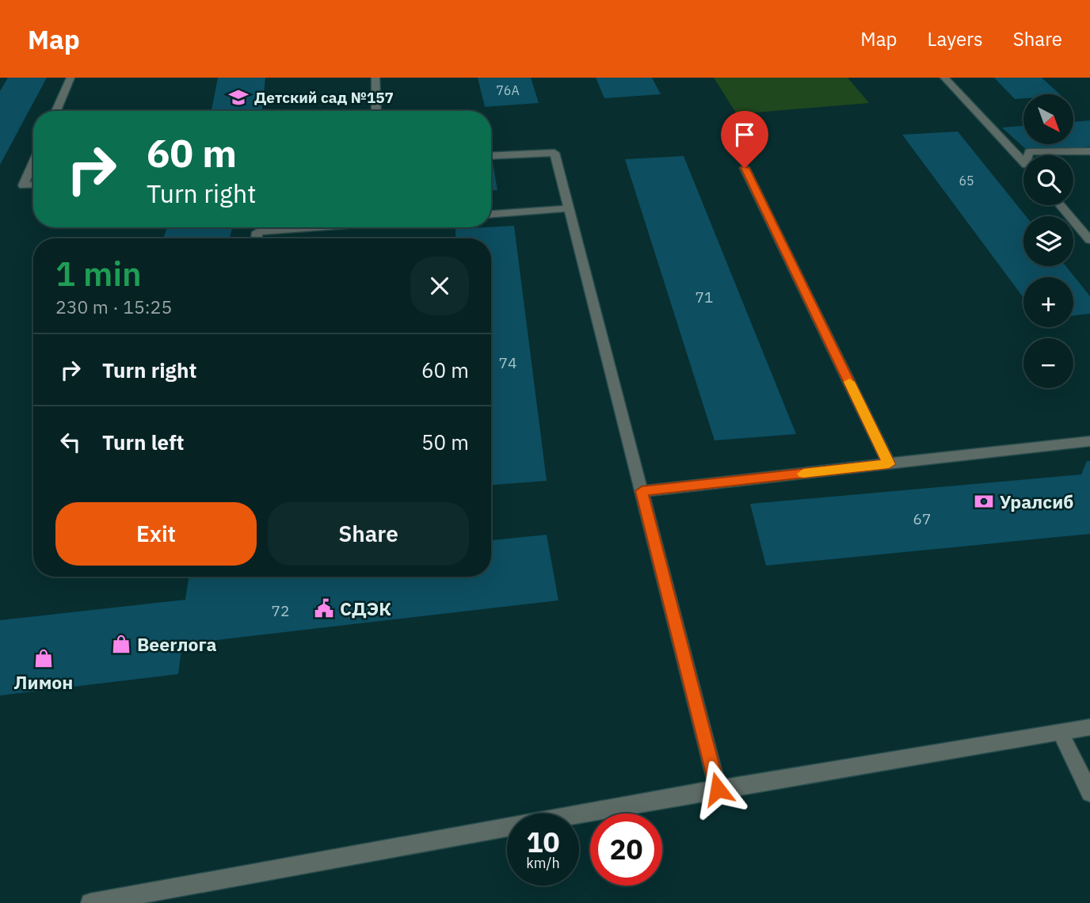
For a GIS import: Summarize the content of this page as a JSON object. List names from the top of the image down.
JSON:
{
  "places": {
    "school or university": ["Детский сад №157"],
    "bank": ["Уралсиб"],
    "public building": ["СДЭК"],
    "shop": ["Beerлога", "Лимон"]
  },
  "house_numbers": [
    "76А",
    "65",
    "71",
    "74",
    "67",
    "72"
  ],
  "north": "bottom right",
  "page": {
    "header": "Map",
    "nav": ["Map", "Layers", "Share"],
    "map_buttons": ["+", "−"],
    "turn": ["60 m", "Turn right"],
    "heading": ["1 min", "230 m · 15:25"],
    "list": [
      {
        "name": "Turn right",
        "value": "60 m"
      },
      {
        "name": "Turn left",
        "value": "50 m"
      }
    ],
    "buttons": ["Exit", "Share"],
    "speed": "10 km/h",
    "limit": "20"
  }
}
